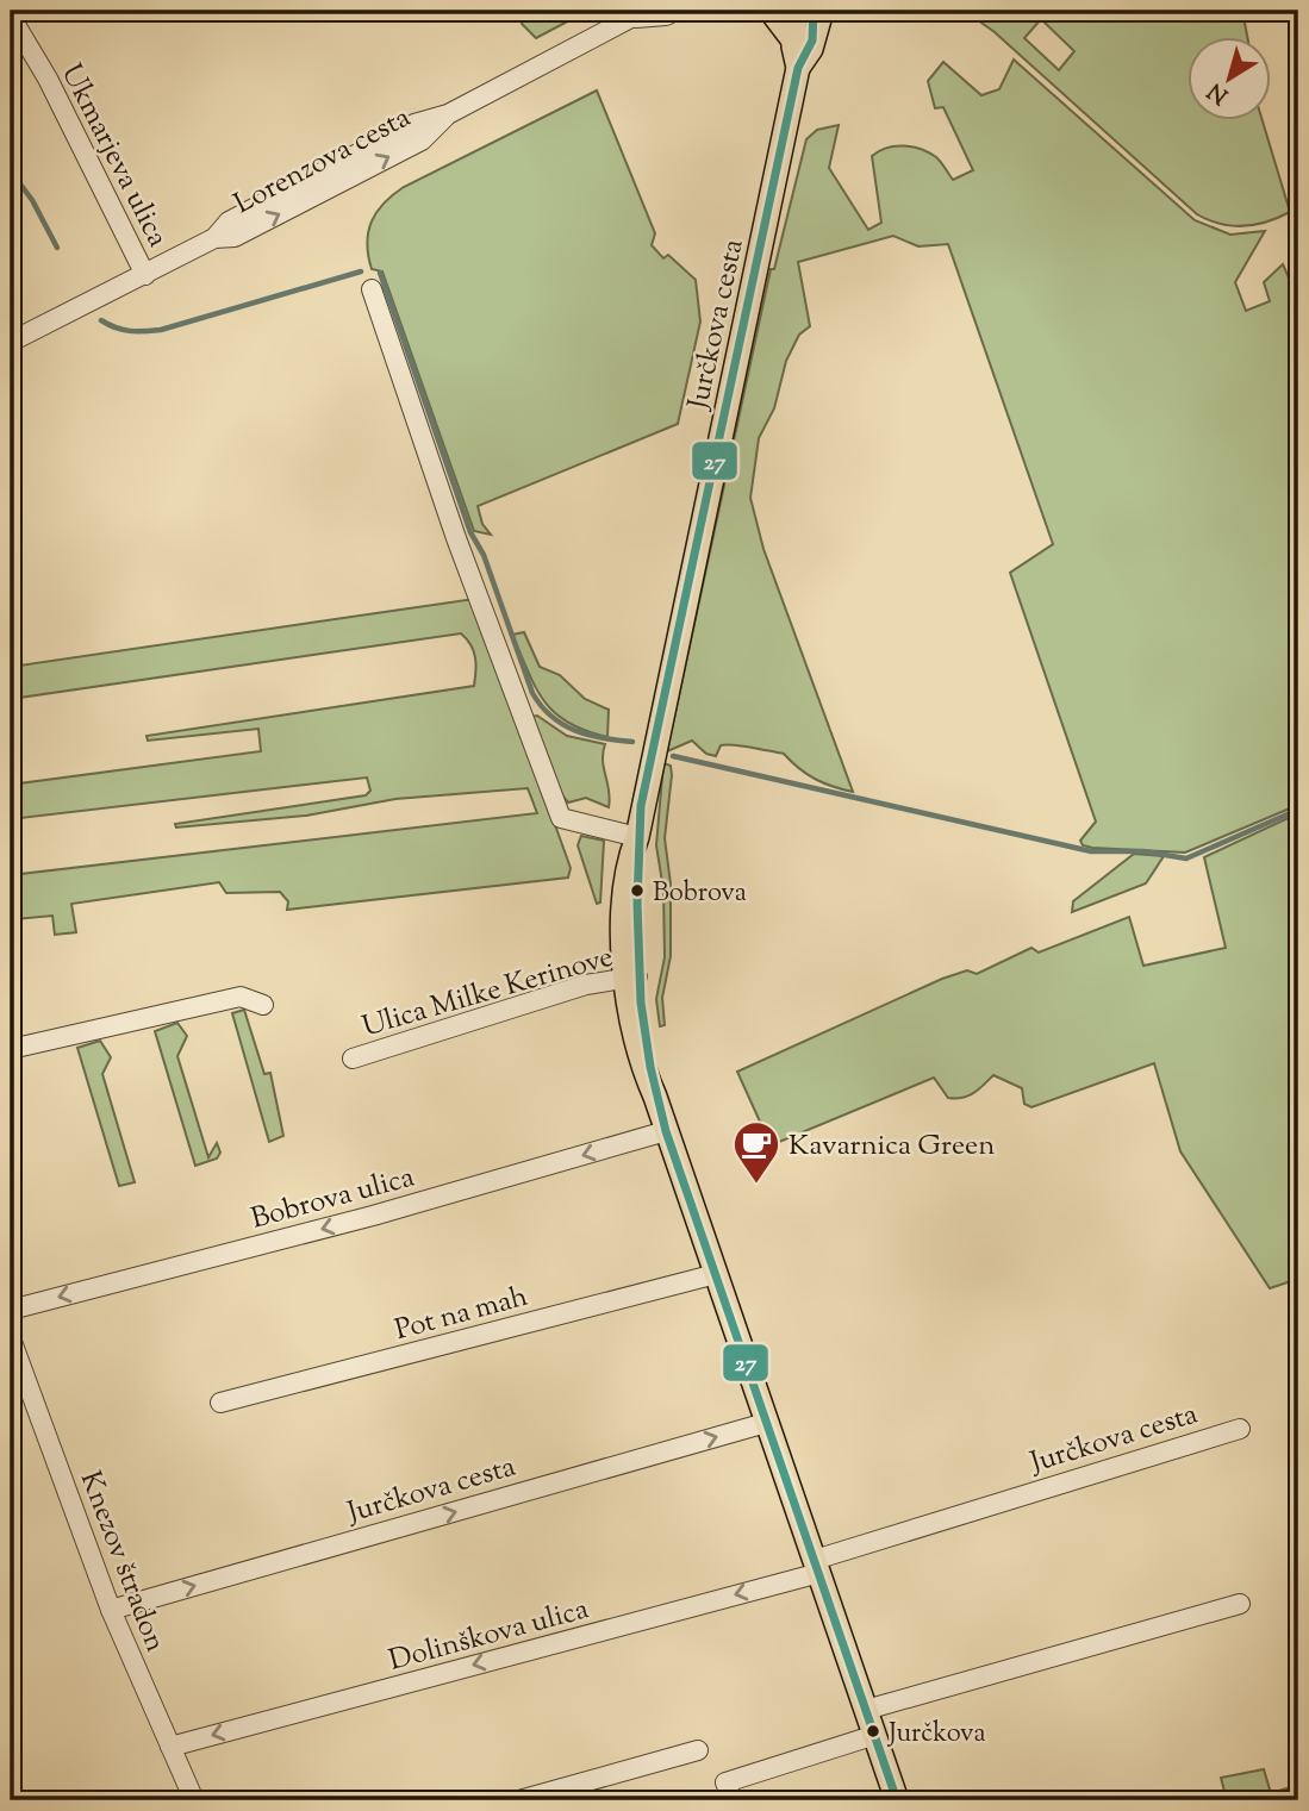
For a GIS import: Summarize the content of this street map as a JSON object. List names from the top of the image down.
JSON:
{
  "streets": {
    "main road": ["Jurčkova cesta"],
    "street": [
      "Ukmarjeva ulica",
      "Lorenzova cesta",
      "Ulica Milke Kerinove",
      "Bobrova ulica",
      "Pot na mah",
      "Knezov štradon",
      "Dolinškova ulica"
    ]
  },
  "crossings": [
    ["Ukmarjeva ulica", "Lorenzova cesta"],
    ["Jurčkova cesta", "Ulica Milke Kerinove"],
    ["Jurčkova cesta", "Bobrova ulica"],
    ["Jurčkova cesta", "Pot na mah"],
    ["Jurčkova cesta", "Knezov štradon"],
    ["Jurčkova cesta", "Dolinškova ulica"],
    ["Knezov štradon", "Dolinškova ulica"]
  ],
  "one_way": ["Bobrova ulica", "Dolinškova ulica"],
  "places": {
    "other": ["Bobrova", "Jurčkova"],
    "cafe": ["Kavarnica Green"]
  },
  "lines": ["transit line 27"],
  "north": "bottom left"
}
